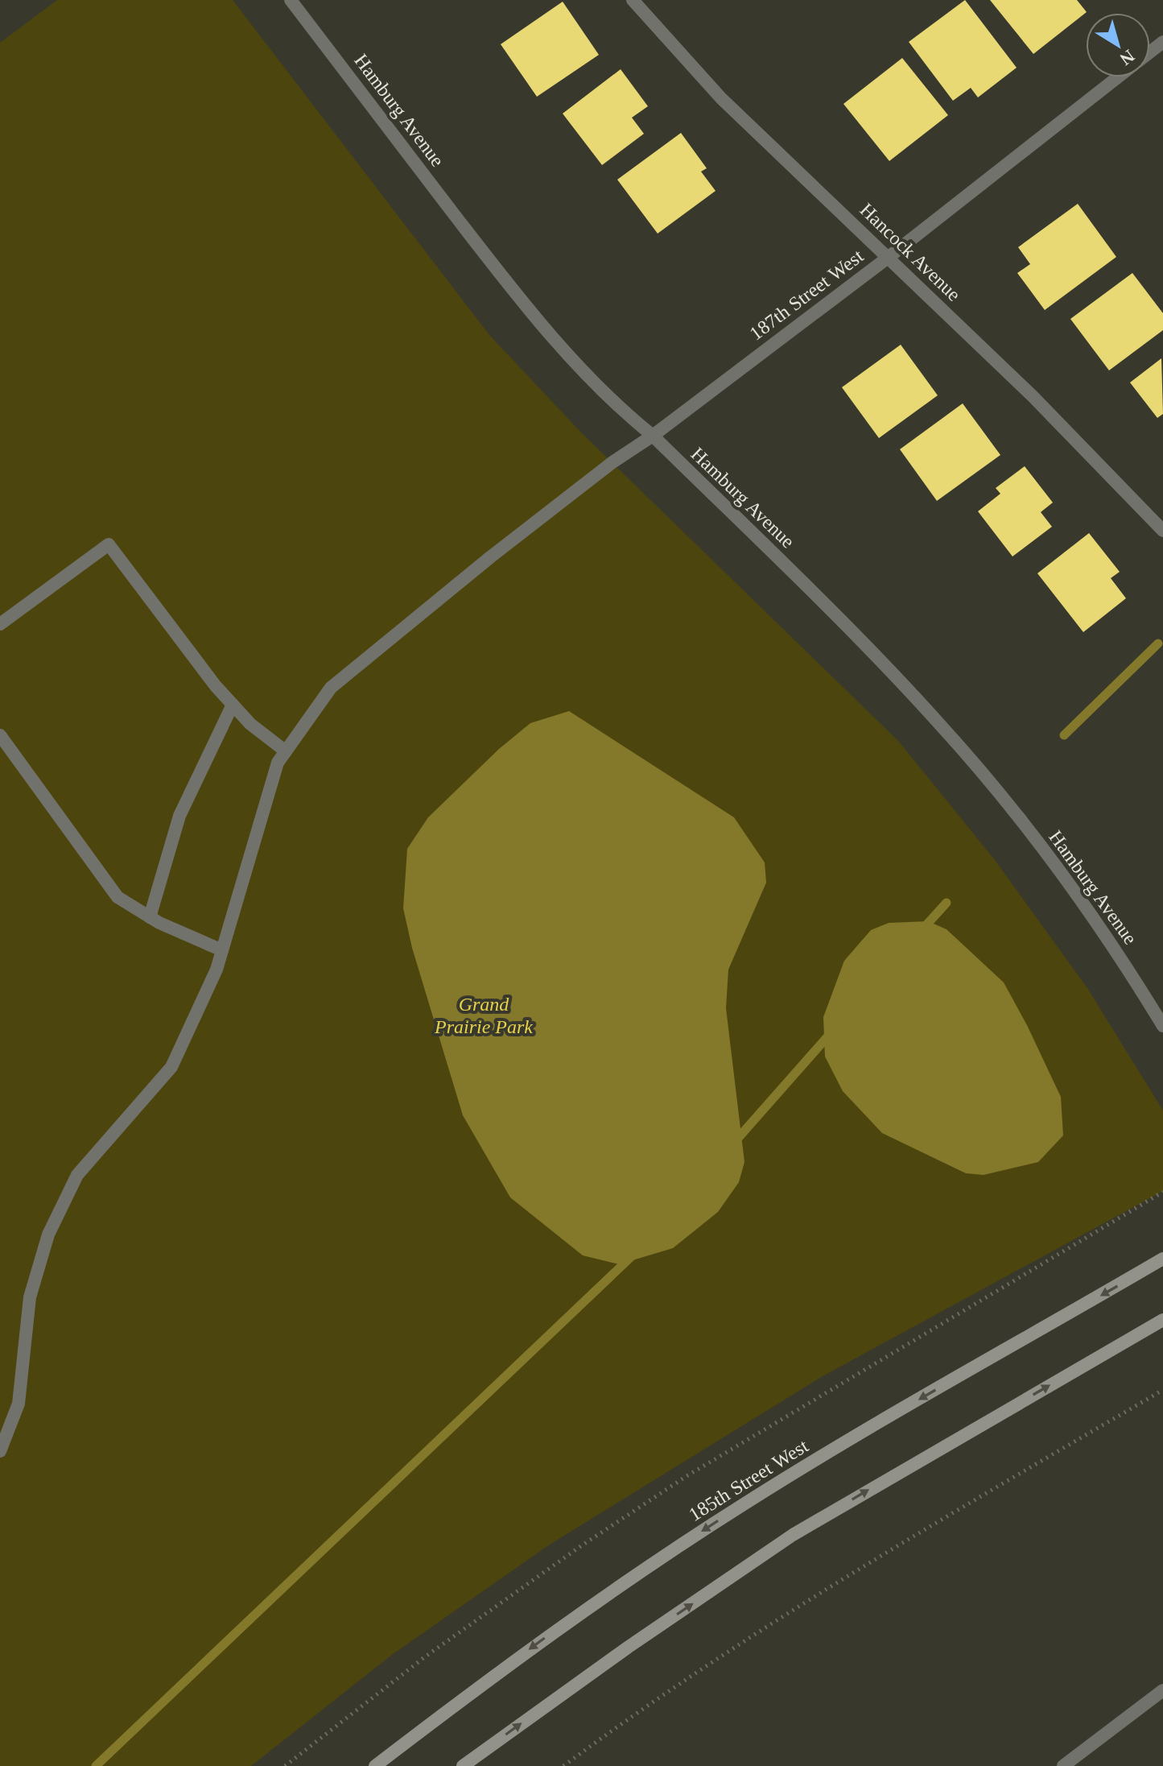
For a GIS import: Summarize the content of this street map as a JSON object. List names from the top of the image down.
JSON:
{
  "streets": {
    "street": [
      "Hamburg Avenue",
      "Hancock Avenue",
      "187th Street West",
      "185th Street West"
    ]
  },
  "crossings": [
    ["Hamburg Avenue", "187th Street West"],
    ["Hancock Avenue", "187th Street West"]
  ],
  "parks": ["Grand Prairie Park"],
  "north": "bottom right"
}
